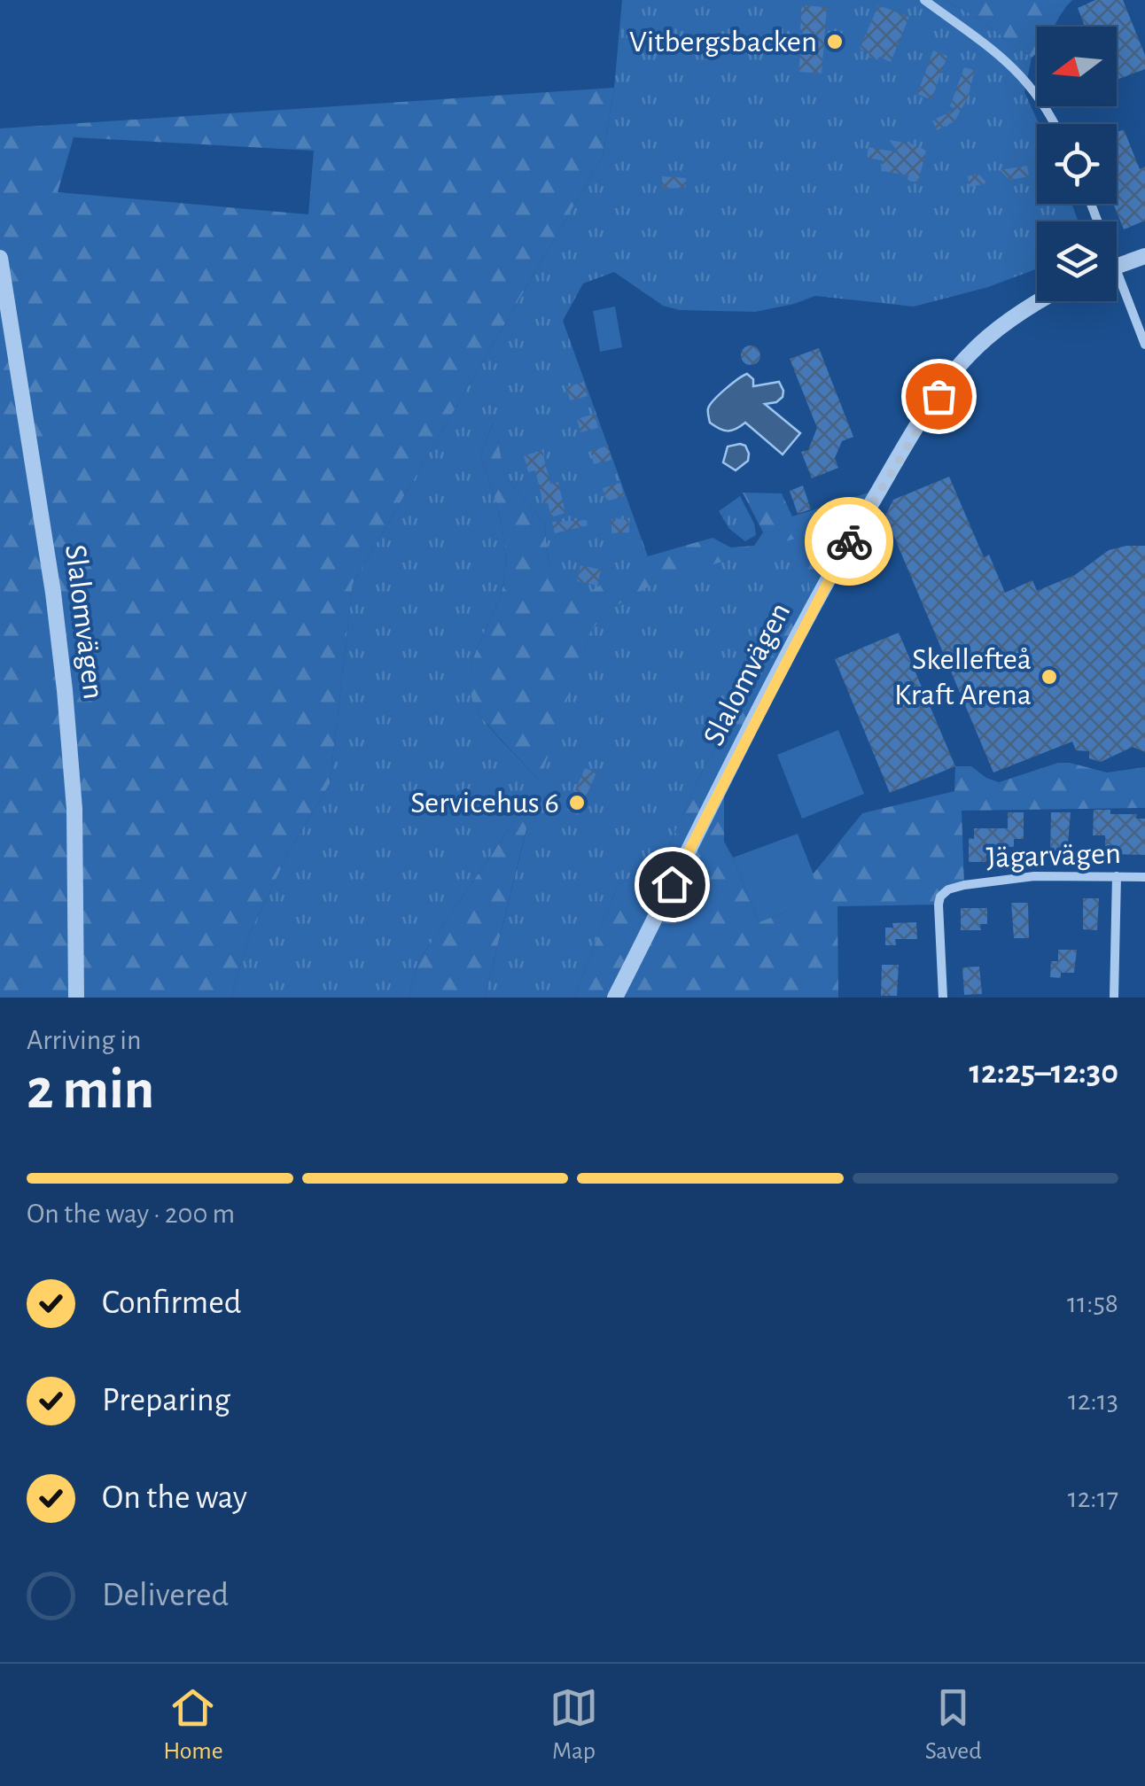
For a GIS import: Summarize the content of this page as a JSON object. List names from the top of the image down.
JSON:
{
  "streets": {
    "street": ["Slalomvägen", "Jägarvägen"]
  },
  "places": ["Vitbergsbacken", "Skellefteå Kraft Arena", "Servicehus 6"],
  "north": "left",
  "page": {
    "heading": ["2 min", "Arriving in", "12:25–12:30"],
    "bar": "On the way · 200 m",
    "list": [
      ["Confirmed", "11:58"],
      ["Preparing", "12:13"],
      ["On the way", "12:17"],
      "Delivered"
    ],
    "tabs": ["Home", "Map", "Saved"]
  }
}
